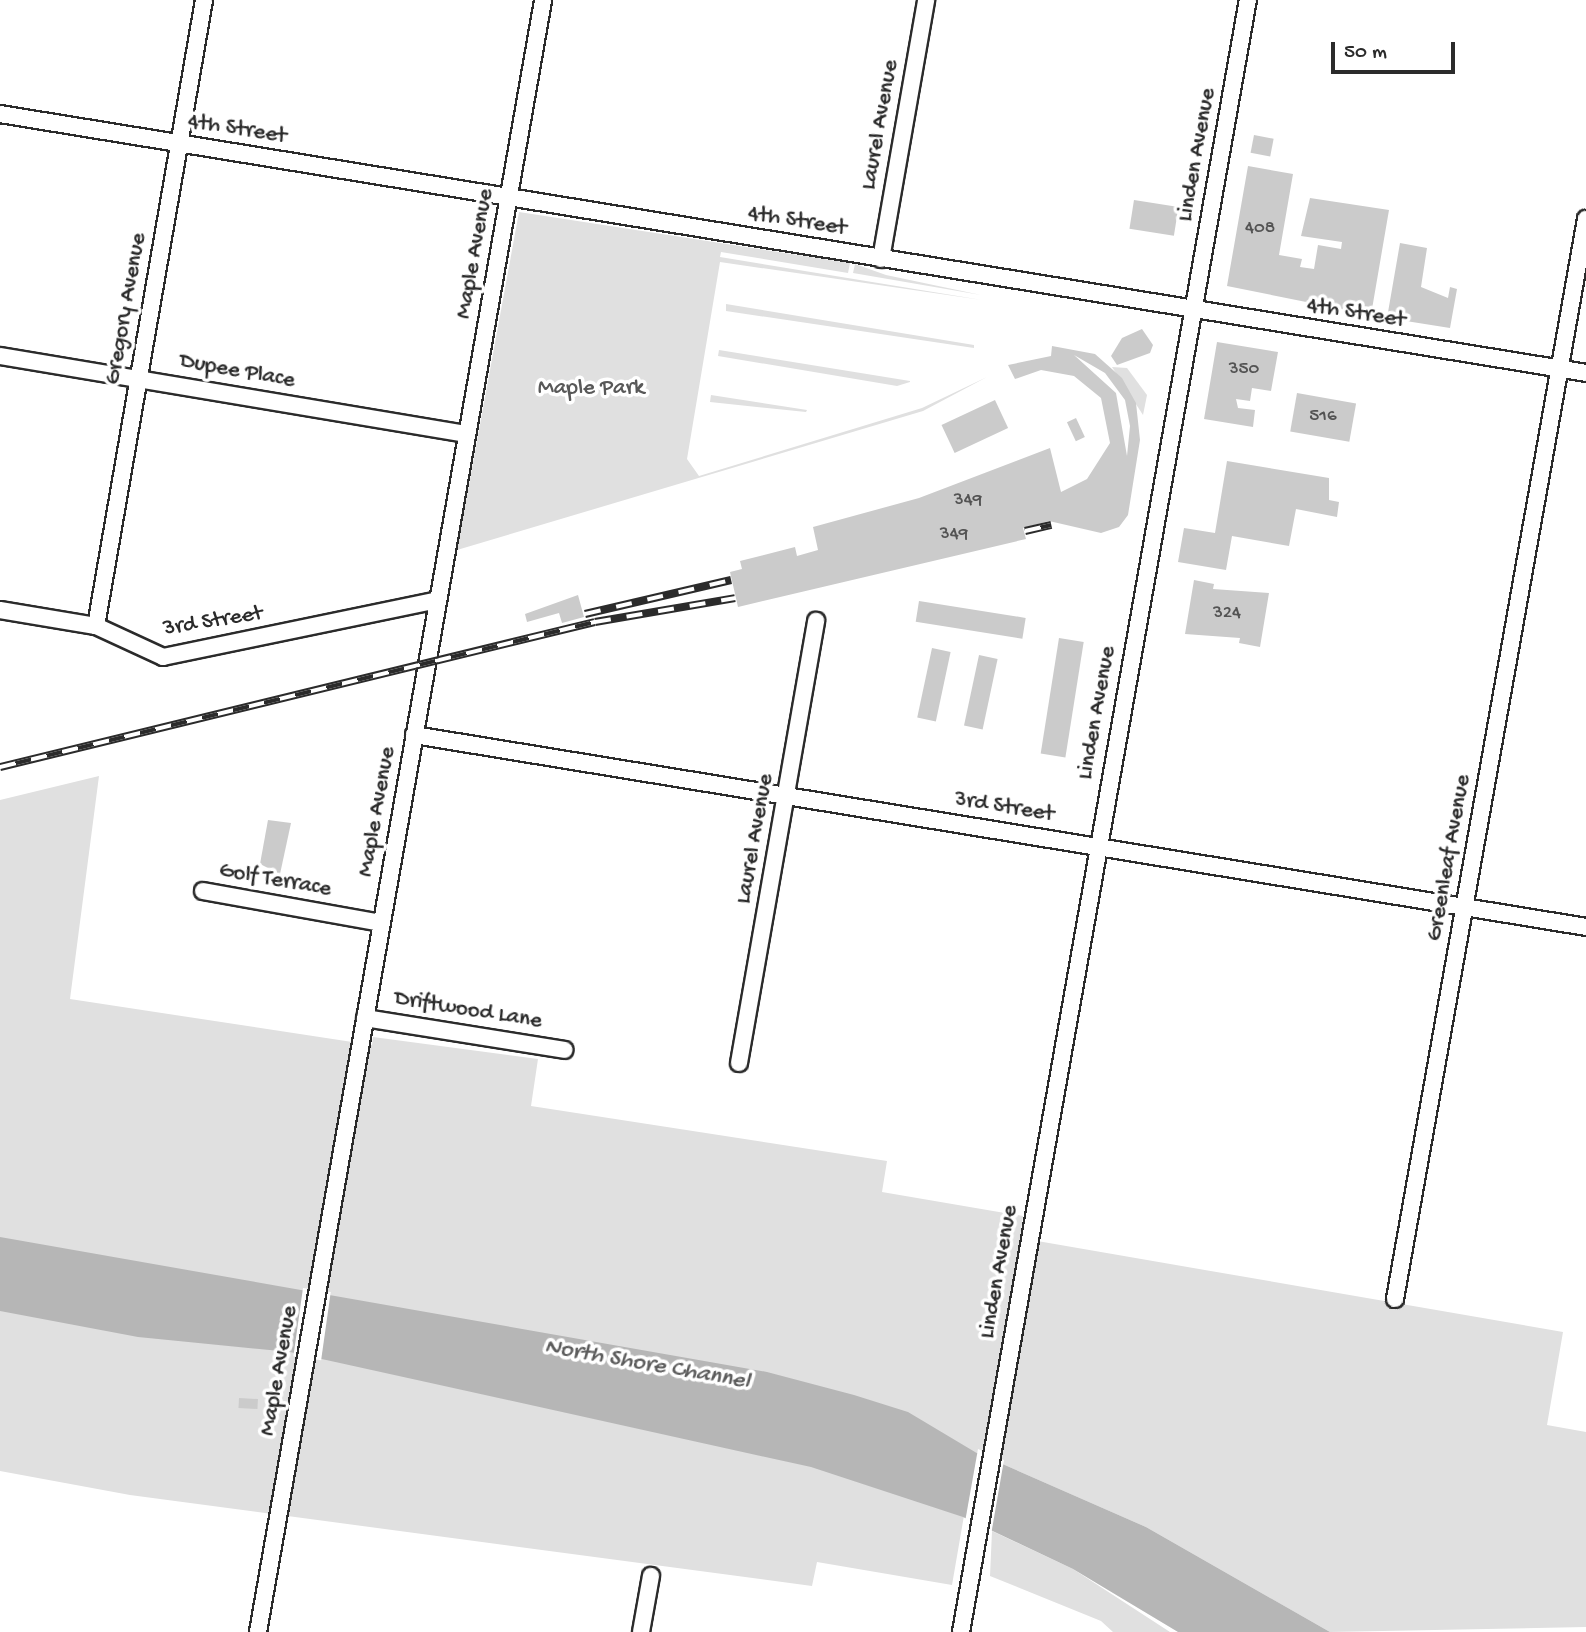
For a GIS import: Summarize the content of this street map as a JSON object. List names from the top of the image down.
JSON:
{
  "streets": {
    "street": [
      "Laurel Avenue",
      "4th Street",
      "Linden Avenue",
      "Maple Avenue",
      "Gregory Avenue",
      "Dupee Place",
      "3rd Street",
      "Greenleaf Avenue",
      "Golf Terrace",
      "Driftwood Lane"
    ]
  },
  "crossings": [
    ["Laurel Avenue", "4th Street"],
    ["Laurel Avenue", "3rd Street"],
    ["4th Street", "Linden Avenue"],
    ["4th Street", "Maple Avenue"],
    ["4th Street", "Gregory Avenue"],
    ["4th Street", "Greenleaf Avenue"],
    ["Linden Avenue", "3rd Street"],
    ["Maple Avenue", "Dupee Place"],
    ["Maple Avenue", "3rd Street"],
    ["Maple Avenue", "Golf Terrace"],
    ["Maple Avenue", "Driftwood Lane"],
    ["Gregory Avenue", "Dupee Place"],
    ["Gregory Avenue", "3rd Street"],
    ["3rd Street", "Greenleaf Avenue"]
  ],
  "water": ["North Shore Channel"],
  "parks": ["Maple Park"],
  "house_numbers": [
    "408",
    "350",
    "516",
    "349",
    "349",
    "324"
  ],
  "scale_bar": "50 m"
}
